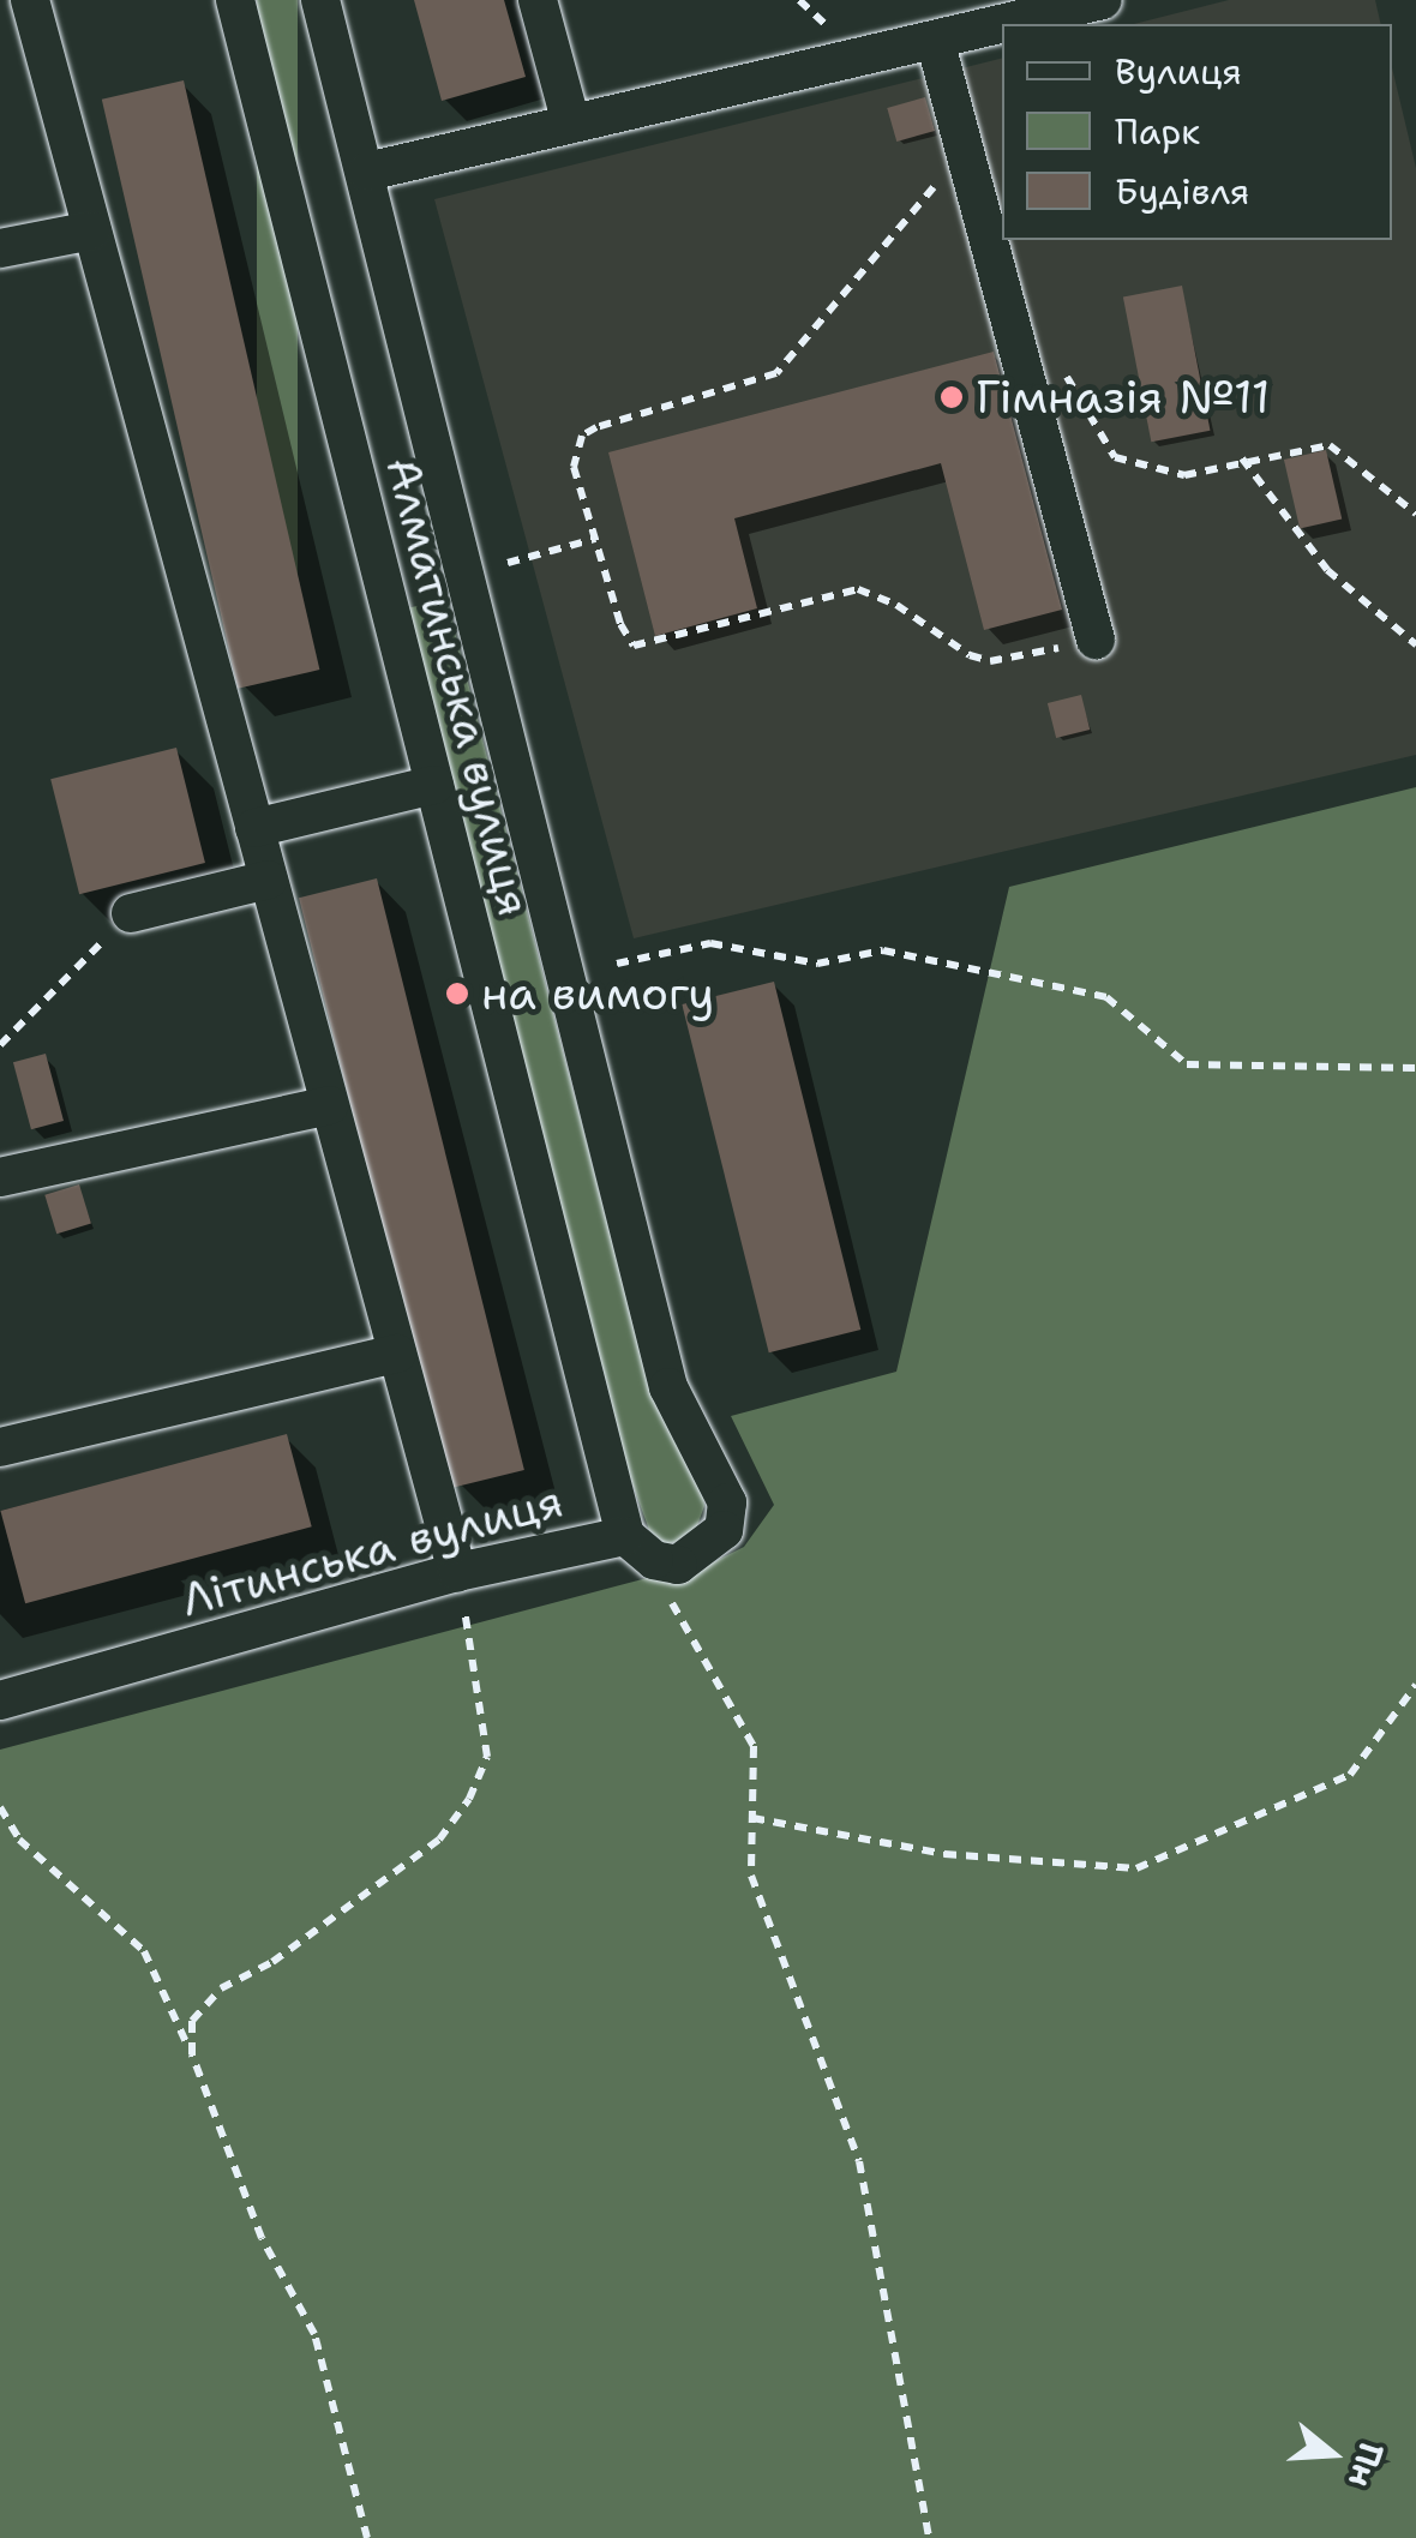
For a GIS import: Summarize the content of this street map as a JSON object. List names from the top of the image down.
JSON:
{
  "streets": {
    "street": ["Алматинська вулиця", "Літинська вулиця"]
  },
  "crossings": [
    ["Алматинська вулиця", "Літинська вулиця"]
  ],
  "places": ["Гімназія №11", "на вимогу"],
  "legend": ["Вулиця", "Парк", "Будівля"],
  "north": "right"
}
